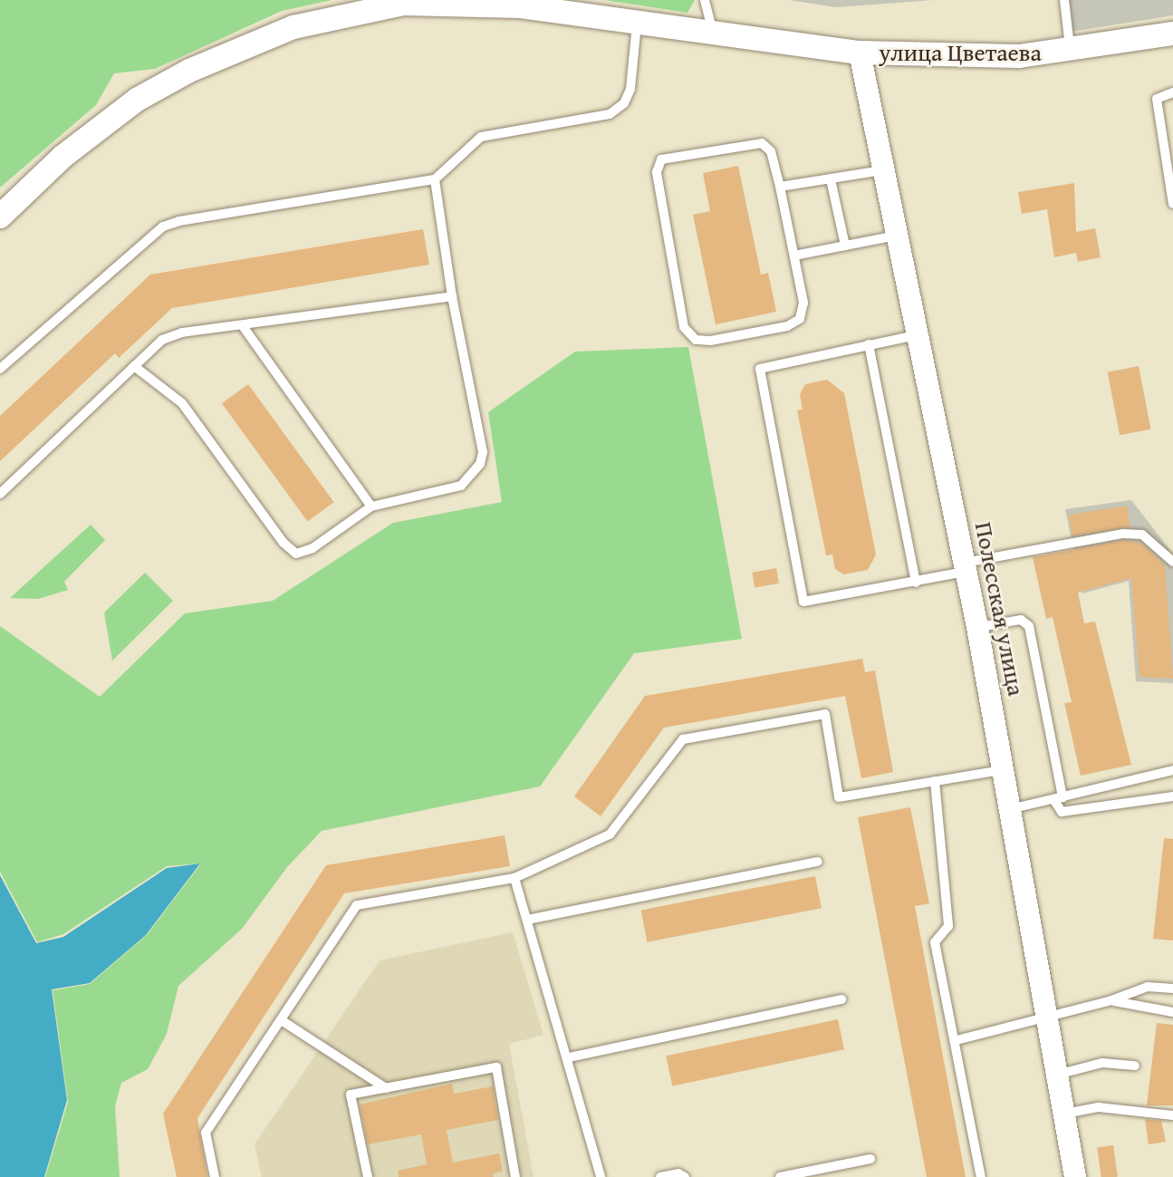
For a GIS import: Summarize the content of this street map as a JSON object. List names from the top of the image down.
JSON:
{
  "streets": {
    "main road": ["улица Цветаева"],
    "street": ["Полесская улица"]
  },
  "crossings": [
    ["улица Цветаева", "Полесская улица"]
  ]
}
